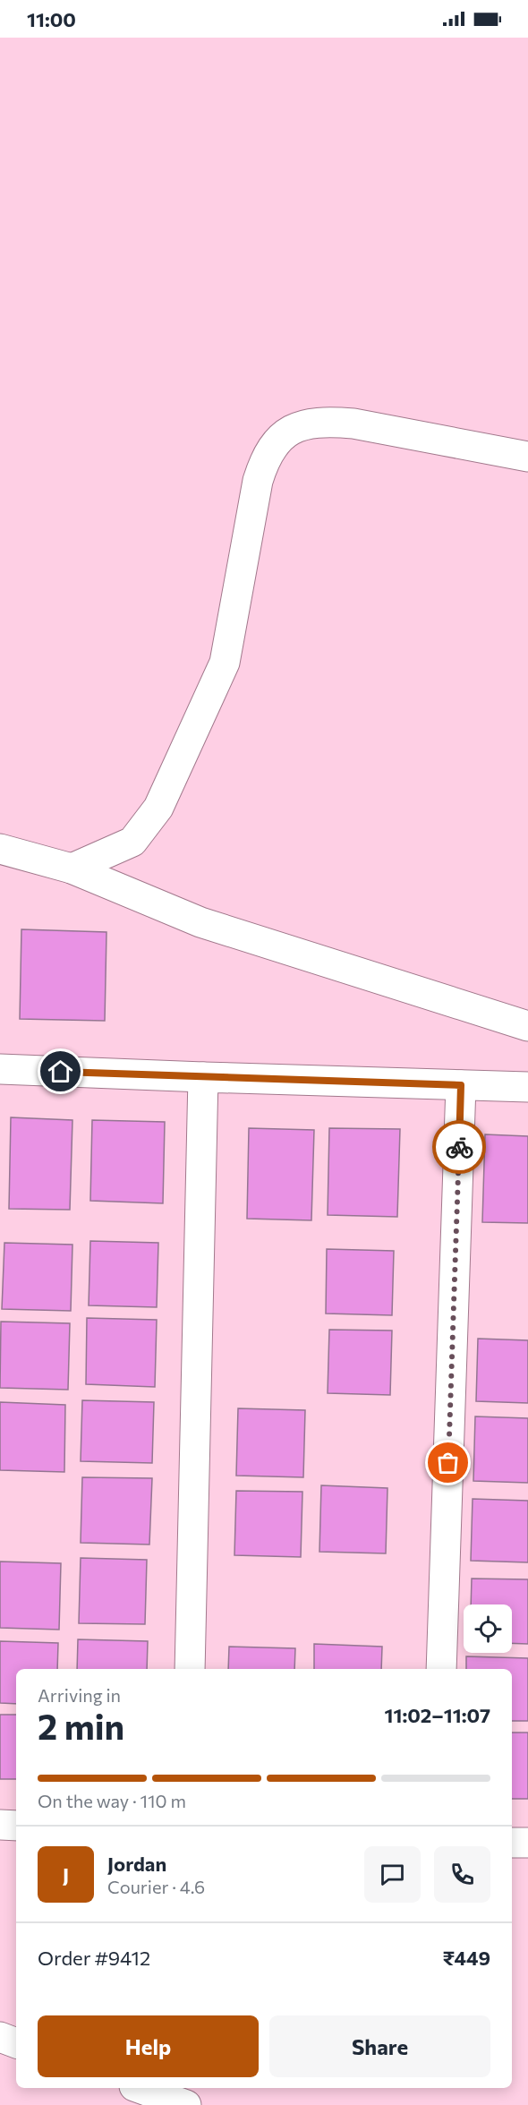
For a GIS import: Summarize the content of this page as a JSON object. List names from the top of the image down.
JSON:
{
  "page": {
    "status": "11:00",
    "heading": ["2 min", "Arriving in", "11:02–11:07"],
    "panel": [
      "Jordan",
      "Courier · 4.6",
      "Order #9412",
      "₹449"
    ],
    "bar": "On the way · 110 m",
    "round": "J",
    "buttons": ["Help", "Share"]
  }
}
